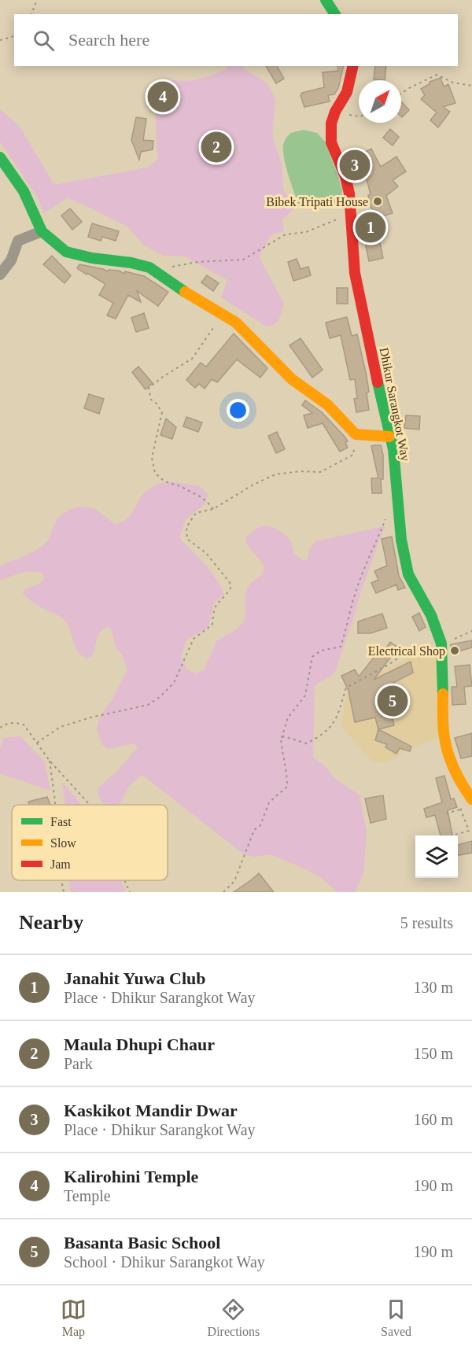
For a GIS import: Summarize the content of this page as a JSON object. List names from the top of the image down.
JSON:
{
  "streets": {
    "street": ["Dhikur Sarangkot Way"]
  },
  "places": ["Bibek Tripati House", "Electrical Shop"],
  "legend": ["Fast", "Slow", "Jam"],
  "north": "top right",
  "page": {
    "search": "Search here",
    "pins": [
      "4",
      "2",
      "3",
      "1",
      "5"
    ],
    "heading": ["Nearby", "5 results"],
    "list": [
      {
        "mark": "1",
        "name": "Janahit Yuwa Club",
        "note": "Place · Dhikur Sarangkot Way",
        "value": "130 m"
      },
      {
        "mark": "2",
        "name": "Maula Dhupi Chaur",
        "note": "Park",
        "value": "150 m"
      },
      {
        "mark": "3",
        "name": "Kaskikot Mandir Dwar",
        "note": "Place · Dhikur Sarangkot Way",
        "value": "160 m"
      },
      {
        "mark": "4",
        "name": "Kalirohini Temple",
        "note": "Temple",
        "value": "190 m"
      },
      {
        "mark": "5",
        "name": "Basanta Basic School",
        "note": "School · Dhikur Sarangkot Way",
        "value": "190 m"
      }
    ],
    "nav": ["Map", "Directions", "Saved"]
  }
}
